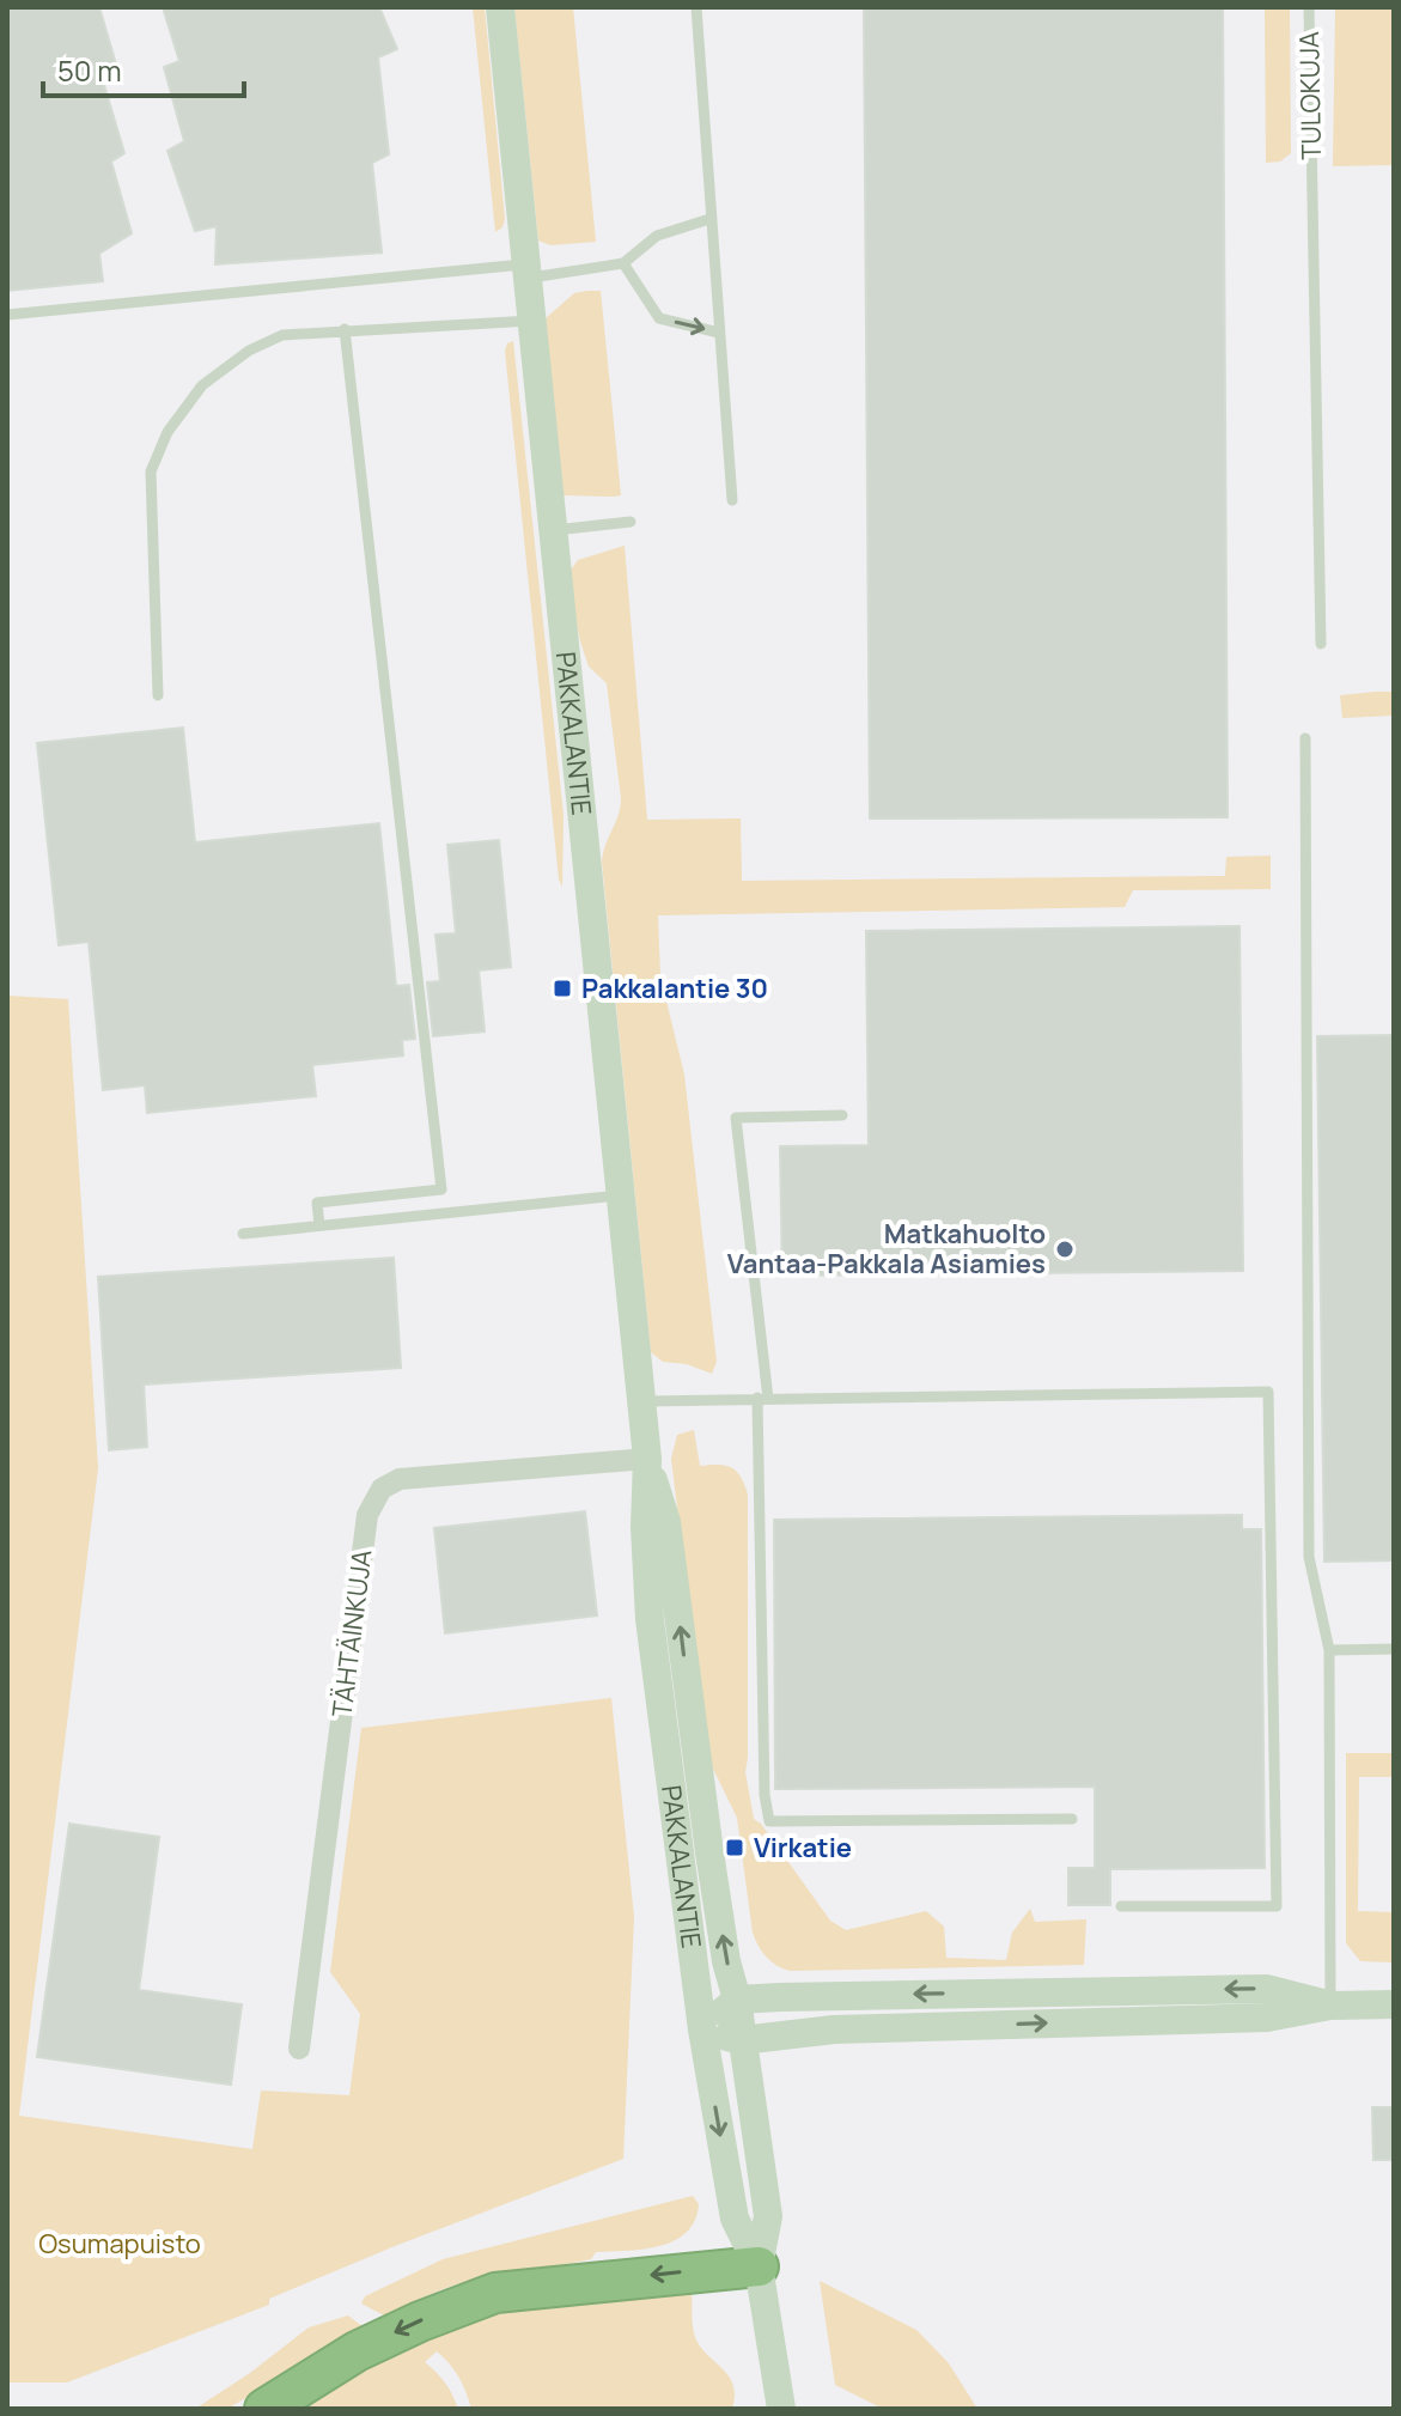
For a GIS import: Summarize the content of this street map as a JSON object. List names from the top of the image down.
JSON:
{
  "streets": {
    "main road": ["PAKKALANTIE"],
    "street": ["TÄHTÄINKUJA"],
    "lane": ["TULOKUJA"]
  },
  "crossings": [
    ["PAKKALANTIE", "TÄHTÄINKUJA"]
  ],
  "parks": ["Osumapuisto"],
  "places": {
    "transit": ["Pakkalantie 30", "Virkatie"],
    "other": ["Matkahuolto Vantaa-Pakkala Asiamies"]
  },
  "scale_bar": "50 m"
}
